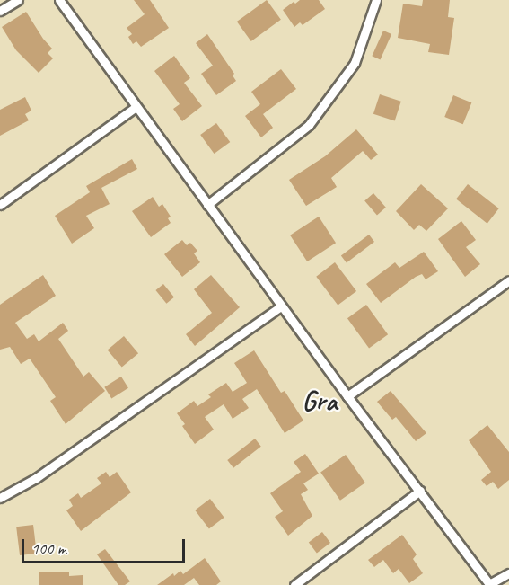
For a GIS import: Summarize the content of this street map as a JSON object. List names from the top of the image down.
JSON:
{
  "districts": ["Gra"],
  "scale_bar": "100 m"
}
